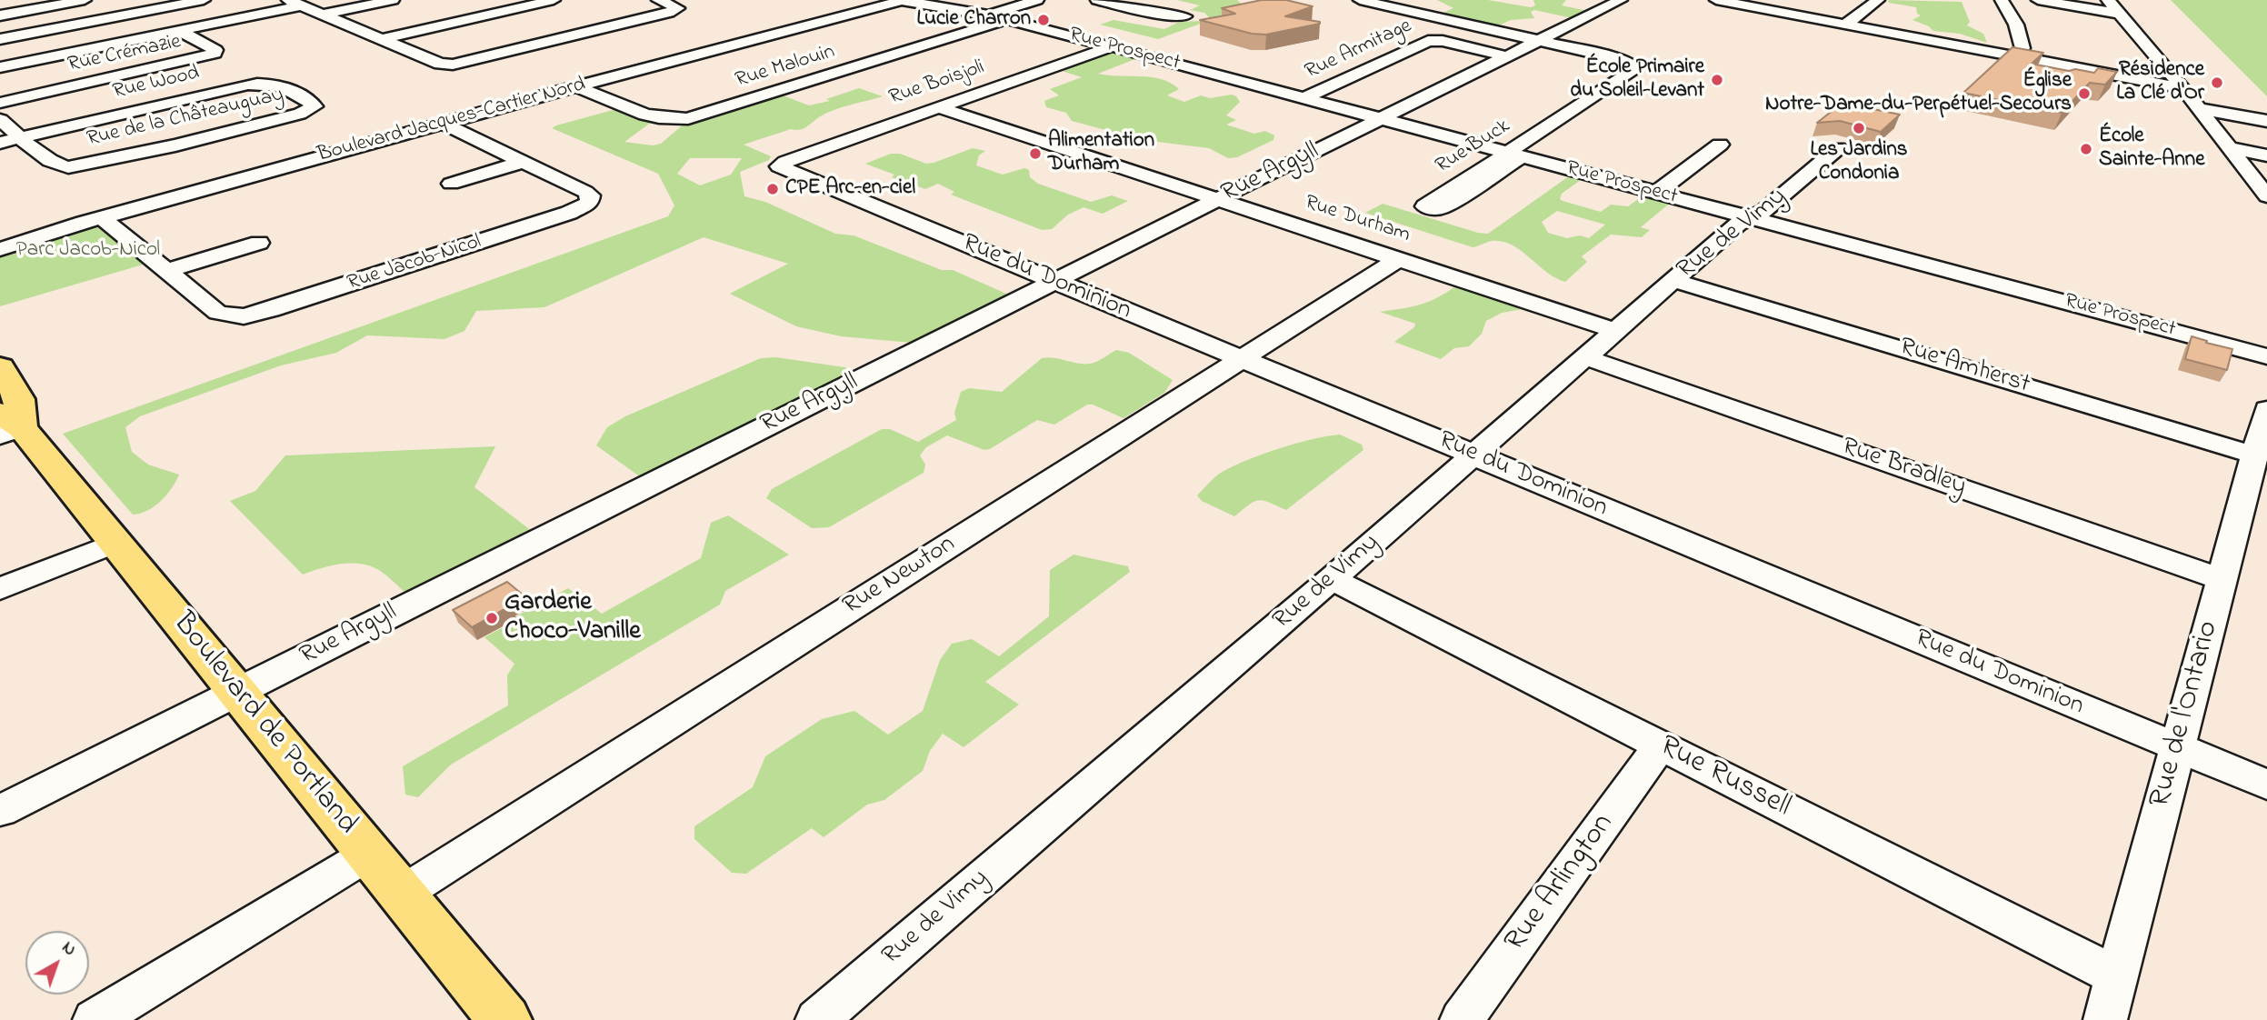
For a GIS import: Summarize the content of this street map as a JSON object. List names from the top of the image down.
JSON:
{
  "streets": {
    "main road": ["Boulevard de Portland"],
    "street": [
      "Rue Prospect",
      "Rue Armitage",
      "Rue Crémazie",
      "Rue Malouin",
      "Rue Wood",
      "Rue Boisjoli",
      "Rue de la Châteauguay",
      "Boulevard Jacques-Cartier Nord",
      "Rue Buck",
      "Rue Argyll",
      "Rue Durham",
      "Rue de Vimy",
      "Rue Jacob-Nicol",
      "Rue du Dominion",
      "Rue Amherst",
      "Rue Bradley",
      "Rue Newton",
      "Rue de l'Ontario",
      "Rue Russell",
      "Rue Arlington"
    ]
  },
  "crossings": [
    ["Rue Prospect", "Rue Armitage"],
    ["Rue Prospect", "Rue Malouin"],
    ["Rue Prospect", "Rue Boisjoli"],
    ["Rue Prospect", "Boulevard Jacques-Cartier Nord"],
    ["Rue Prospect", "Rue Buck"],
    ["Rue Prospect", "Rue Argyll"],
    ["Rue Prospect", "Rue de Vimy"],
    ["Rue Armitage", "Rue Argyll"],
    ["Rue Malouin", "Boulevard Jacques-Cartier Nord"],
    ["Rue Wood", "Rue de la Châteauguay"],
    ["Rue Boisjoli", "Rue Durham"],
    ["Rue Boisjoli", "Rue du Dominion"],
    ["Boulevard Jacques-Cartier Nord", "Rue Jacob-Nicol"],
    ["Rue Buck", "Rue Argyll"],
    ["Rue Argyll", "Rue Durham"],
    ["Rue Argyll", "Rue du Dominion"],
    ["Rue Argyll", "Boulevard de Portland"],
    ["Rue Durham", "Rue de Vimy"],
    ["Rue Durham", "Rue Newton"],
    ["Rue de Vimy", "Rue du Dominion"],
    ["Rue de Vimy", "Rue Amherst"],
    ["Rue de Vimy", "Rue Bradley"],
    ["Rue de Vimy", "Rue Russell"],
    ["Rue du Dominion", "Rue Newton"],
    ["Rue du Dominion", "Rue de l'Ontario"],
    ["Rue Amherst", "Rue de l'Ontario"],
    ["Rue Bradley", "Rue de l'Ontario"],
    ["Rue Newton", "Boulevard de Portland"],
    ["Rue de l'Ontario", "Rue Russell"],
    ["Rue Russell", "Rue Arlington"]
  ],
  "parks": ["Parc Jacob-Nicol"],
  "places": [
    "Lucie Charron",
    "École Primaire du Soleil-Levant",
    "Résidence La Clé d'Or",
    "Église Notre-Dame-du-Perpétuel-Secours",
    "Les Jardins Condonia",
    "École Sainte-Anne",
    "Alimentation Durham",
    "CPE Arc-en-ciel",
    "Garderie Choco-Vanille"
  ],
  "north": "top right"
}
